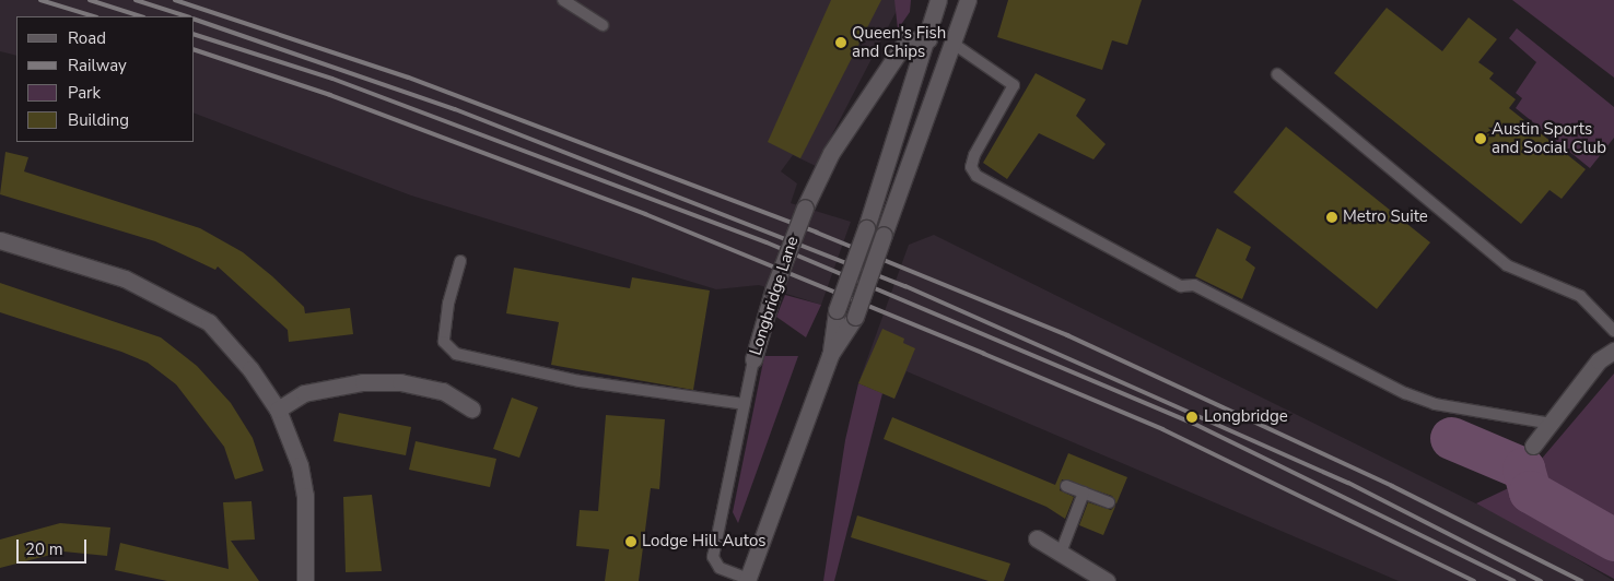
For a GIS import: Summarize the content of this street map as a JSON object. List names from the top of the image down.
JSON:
{
  "streets": {
    "street": ["Longbridge Lane"]
  },
  "places": [
    "Queen's Fish and Chips",
    "Austin Sports and Social Club",
    "Metro Suite",
    "Longbridge",
    "Lodge Hill Autos"
  ],
  "legend": [
    "Road",
    "Railway",
    "Park",
    "Building"
  ],
  "scale_bar": "20 m"
}
